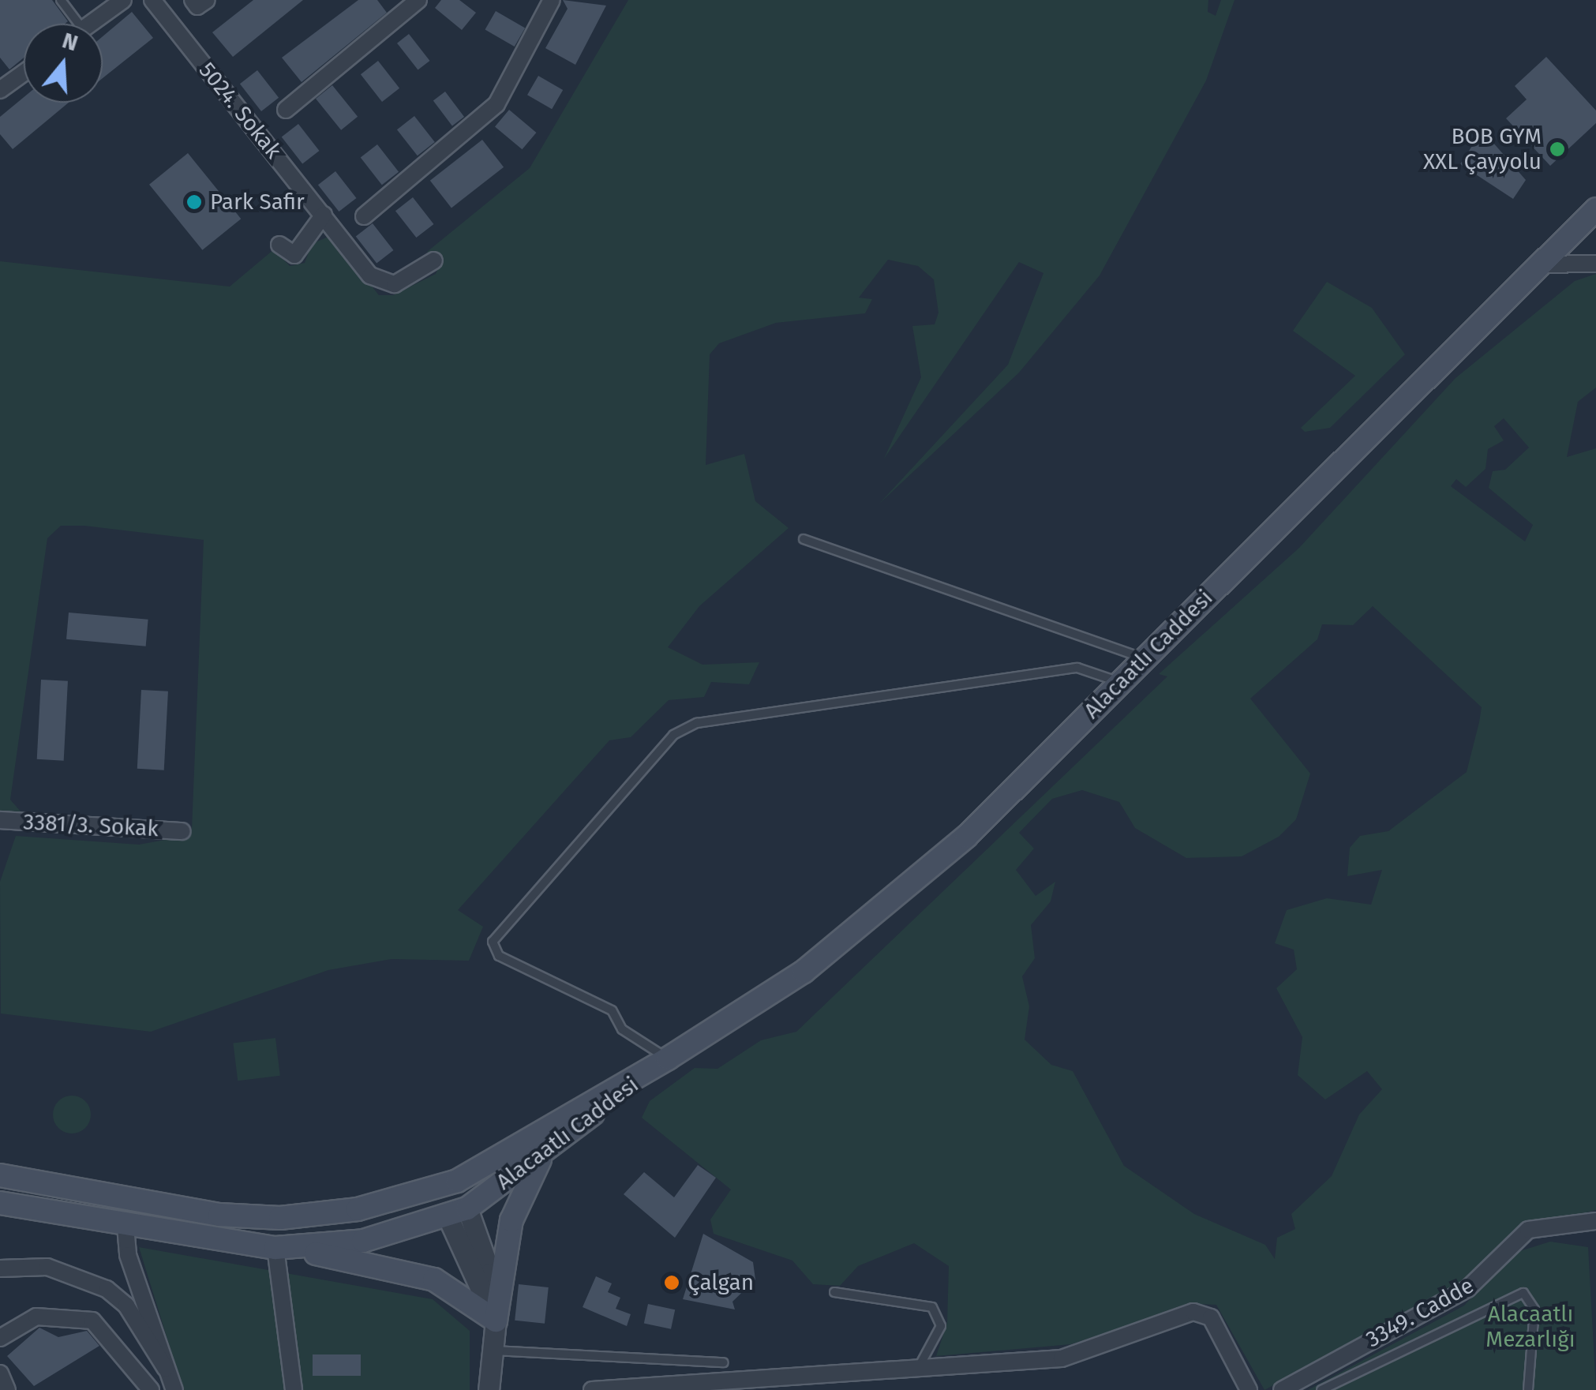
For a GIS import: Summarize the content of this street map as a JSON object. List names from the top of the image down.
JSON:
{
  "streets": {
    "main road": ["Alacaatlı Caddesi"],
    "street": ["5024. Sokak", "3381/3. Sokak", "3349. Cadde"]
  },
  "parks": ["Alacaatlı Mezarlığı"],
  "places": ["BOB GYM XXL Çayyolu", "Park Safir", "Çalgan"],
  "north": "top"
}
